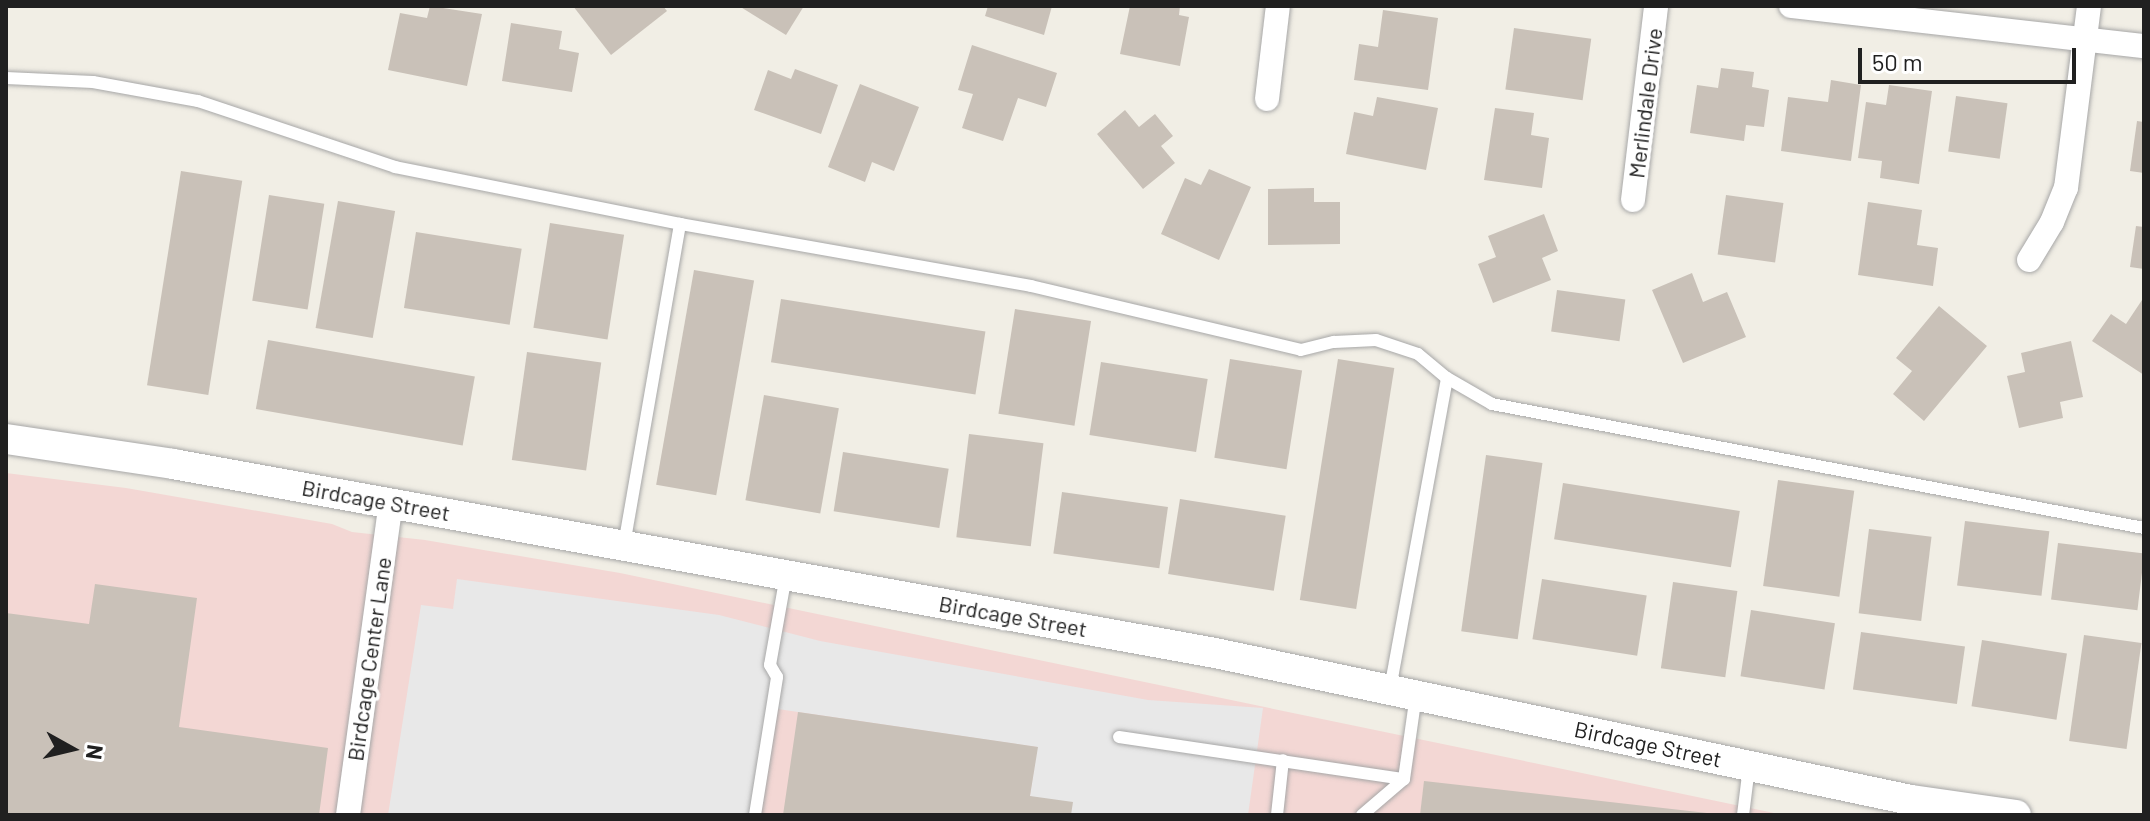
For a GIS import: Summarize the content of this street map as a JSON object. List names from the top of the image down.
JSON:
{
  "streets": {
    "street": ["Merlindale Drive", "Birdcage Street", "Birdcage Center Lane"]
  },
  "crossings": [
    ["Birdcage Street", "Birdcage Center Lane"]
  ],
  "scale_bar": "50 m",
  "north": "right"
}
